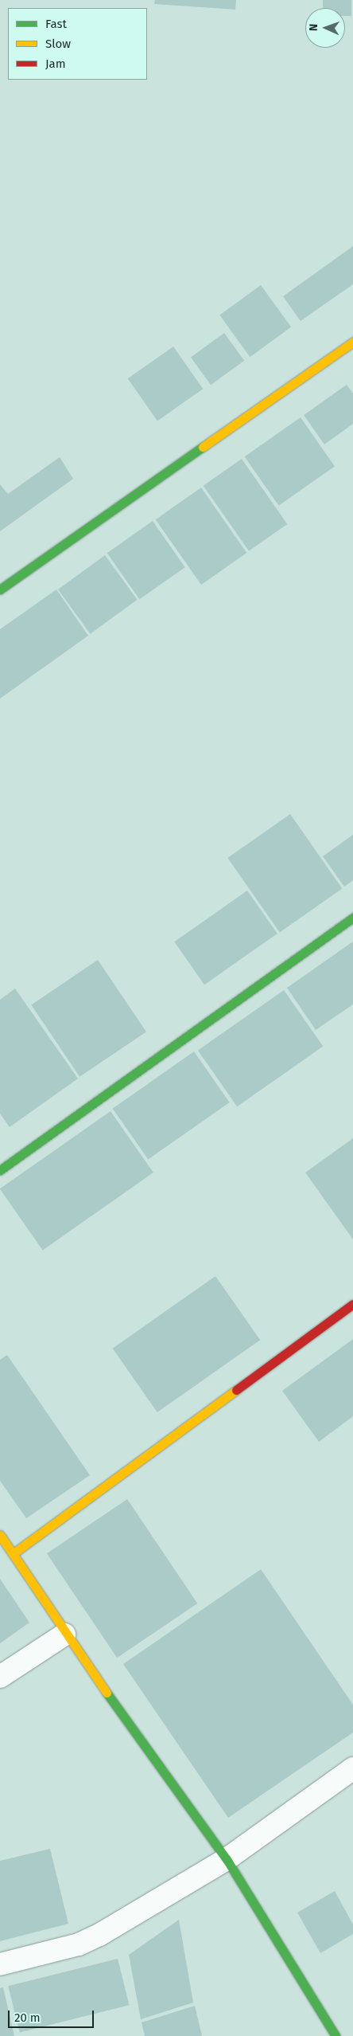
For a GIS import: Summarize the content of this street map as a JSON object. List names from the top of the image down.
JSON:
{
  "legend": ["Fast", "Slow", "Jam"],
  "scale_bar": "20 m",
  "north": "left"
}
